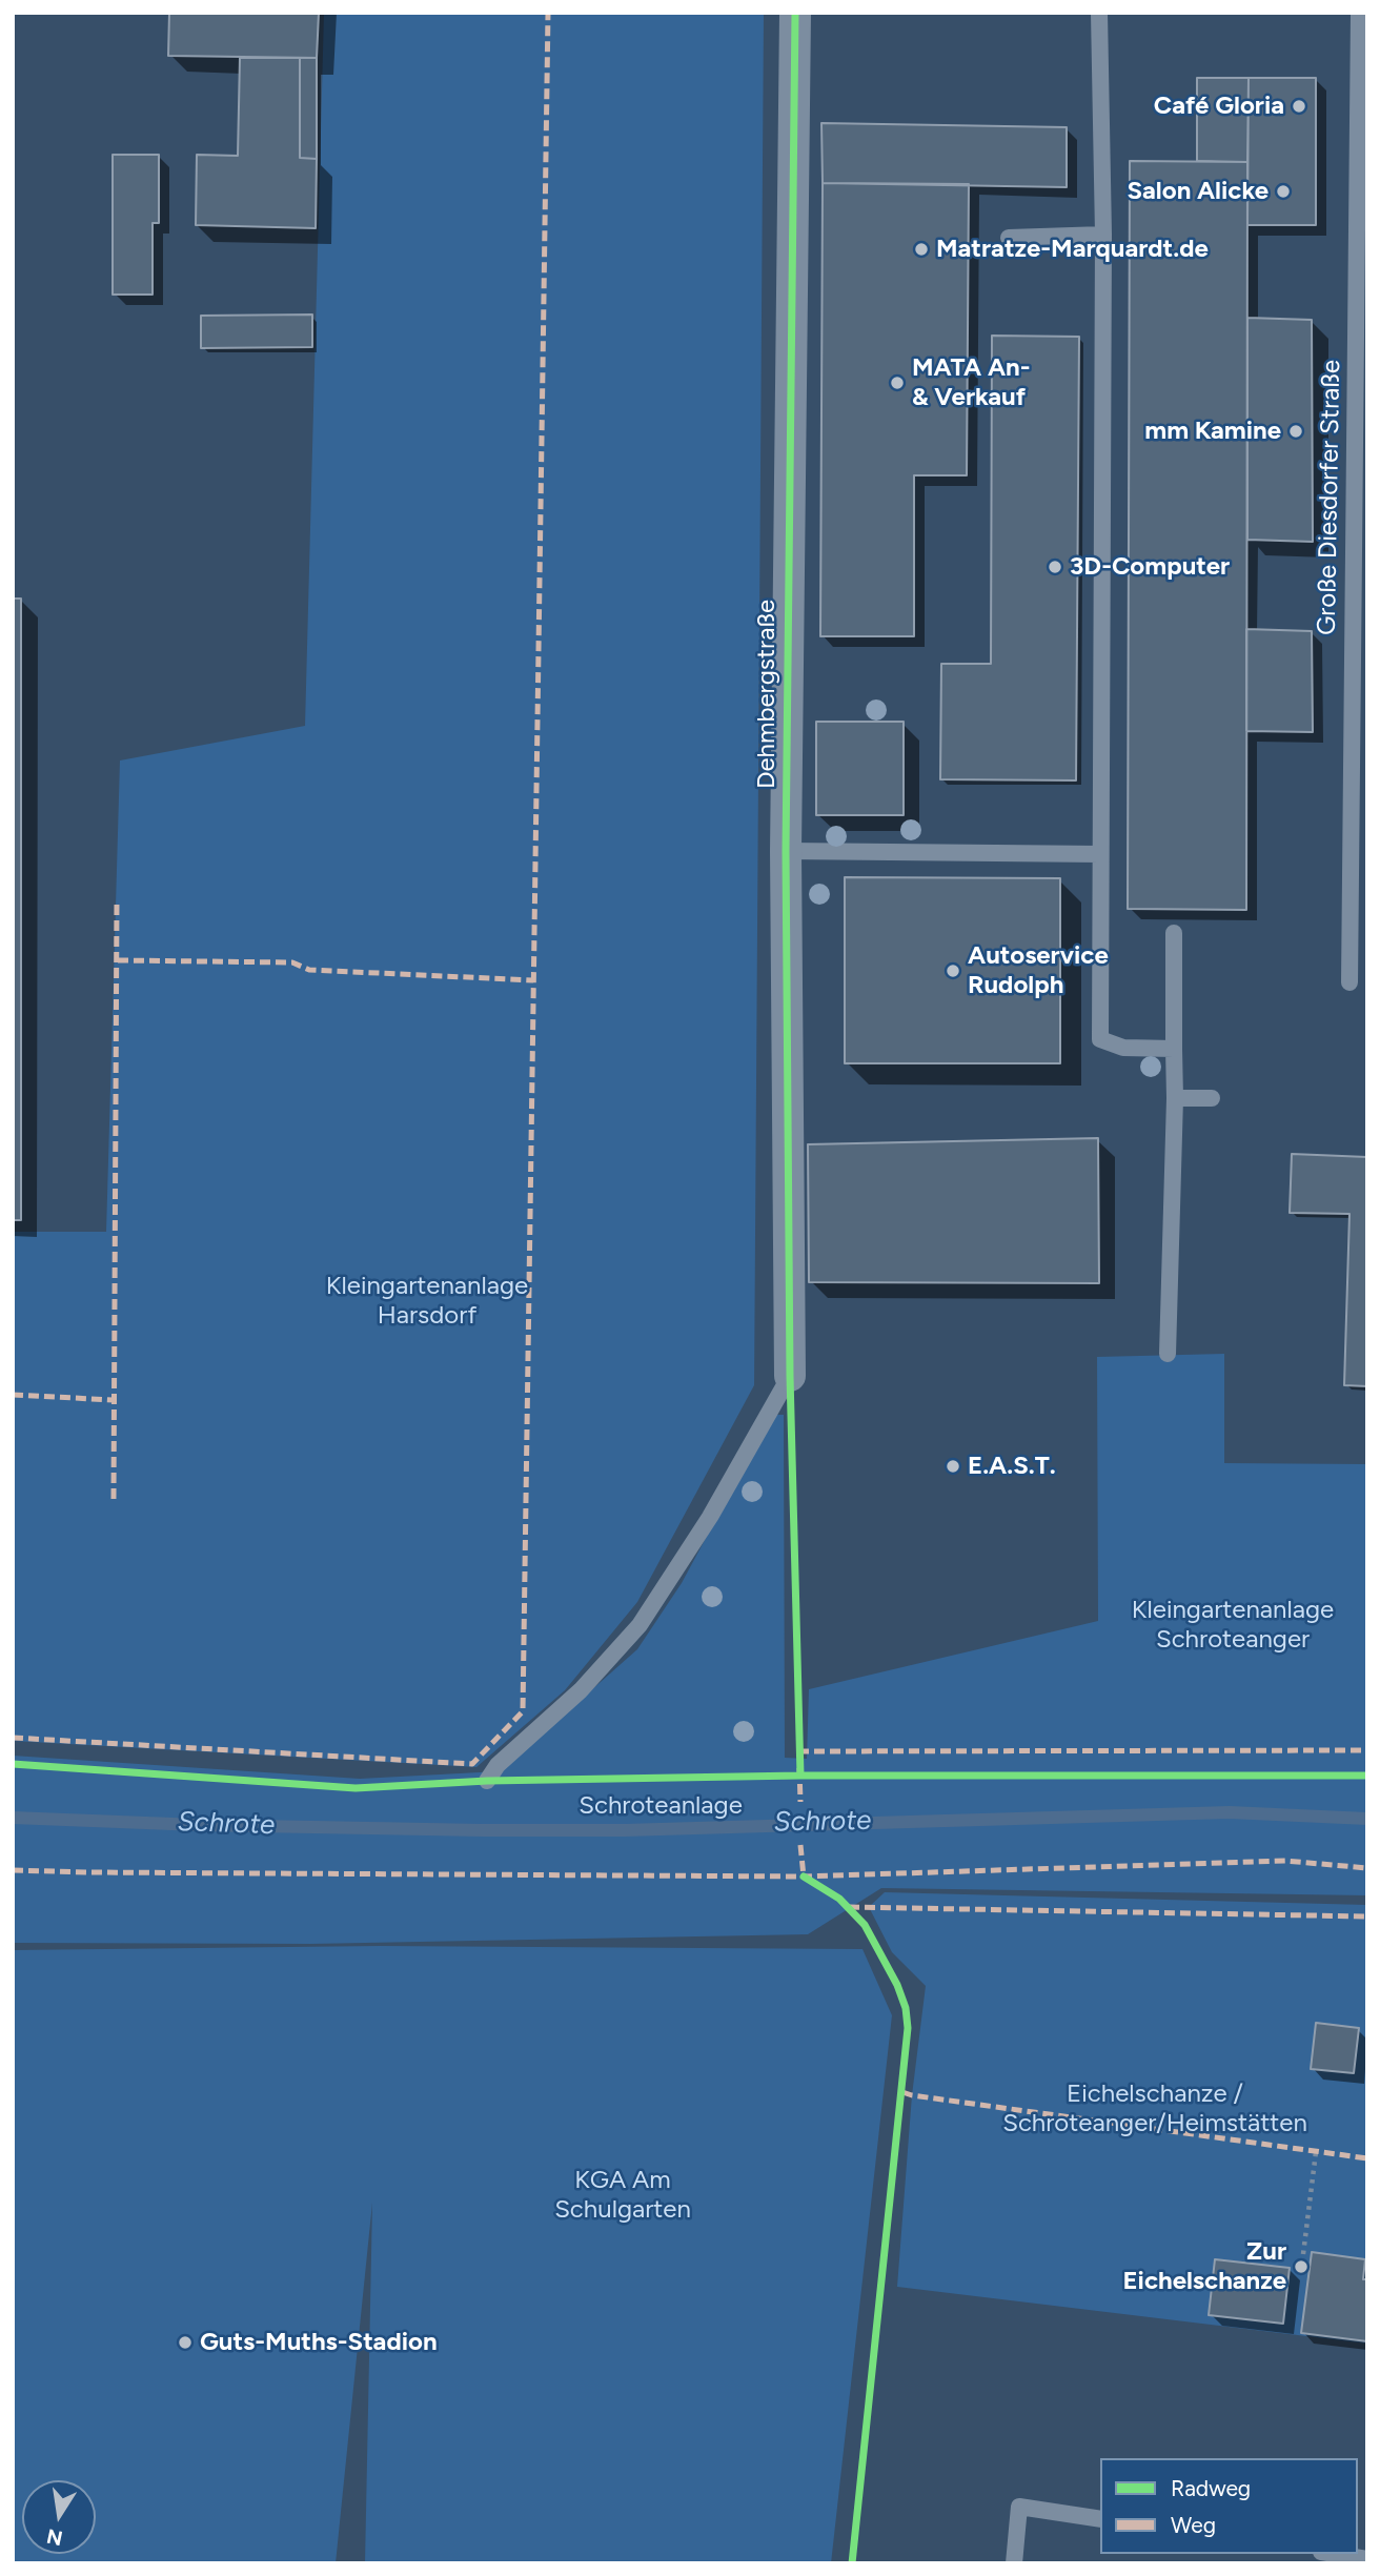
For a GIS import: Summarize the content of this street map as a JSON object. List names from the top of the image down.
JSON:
{
  "streets": {
    "street": ["Dehmbergstraße"],
    "lane": ["Große Diesdorfer Straße"]
  },
  "water": ["Schrote"],
  "parks": [
    "Kleingartenanlage Harsdorf",
    "Kleingartenanlage Schroteanger",
    "Schroteanlage",
    "Eichelschanze / Schroteanger/Heimstätten",
    "KGA Am Schulgarten"
  ],
  "places": [
    "Café Gloria",
    "Salon Alicke",
    "Matratze-Marquardt.de",
    "MATA An- & Verkauf",
    "mm Kamine",
    "3D-Computer",
    "Autoservice Rudolph",
    "E.A.S.T.",
    "Zur Eichelschanze",
    "Guts-Muths-Stadion"
  ],
  "legend": ["Radweg", "Weg"],
  "north": "bottom"
}
